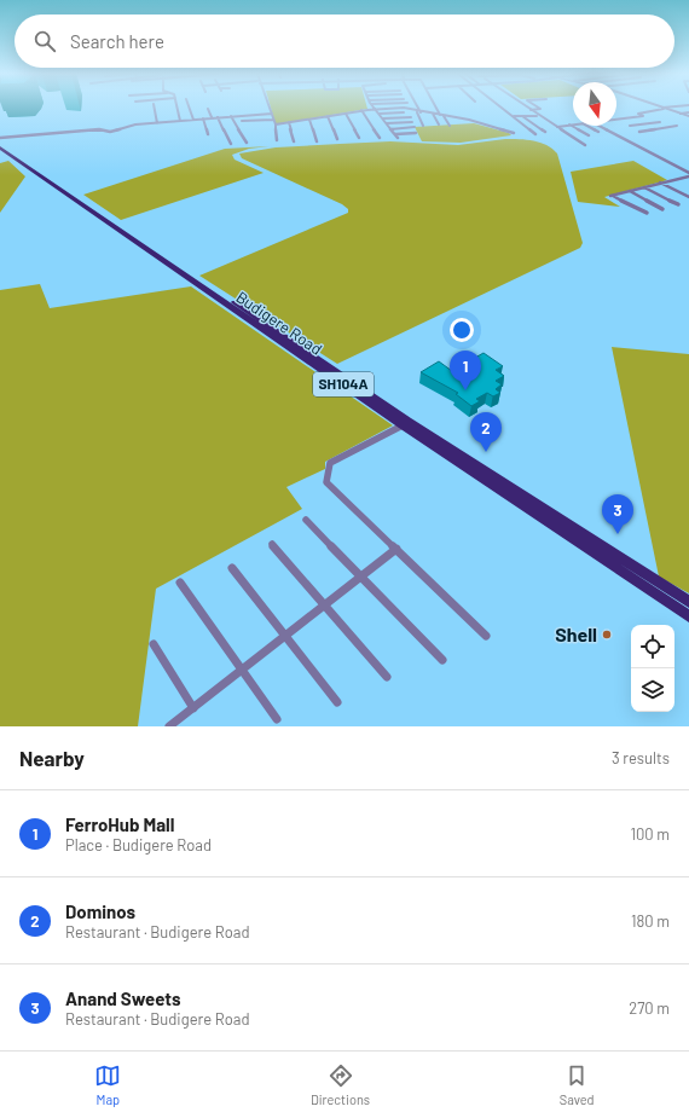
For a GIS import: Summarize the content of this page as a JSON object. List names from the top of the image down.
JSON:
{
  "streets": {
    "main road": ["Budigere Road", "SH104A"]
  },
  "places": ["Shell"],
  "north": "bottom",
  "page": {
    "search": "Search here",
    "pins": ["1", "2", "3"],
    "heading": ["Nearby", "3 results"],
    "list": [
      {
        "mark": "1",
        "name": "FerroHub Mall",
        "note": "Place · Budigere Road",
        "value": "100 m"
      },
      {
        "mark": "2",
        "name": "Dominos",
        "note": "Restaurant · Budigere Road",
        "value": "180 m"
      },
      {
        "mark": "3",
        "name": "Anand Sweets",
        "note": "Restaurant · Budigere Road",
        "value": "270 m"
      }
    ],
    "nav": ["Map", "Directions", "Saved"]
  }
}
